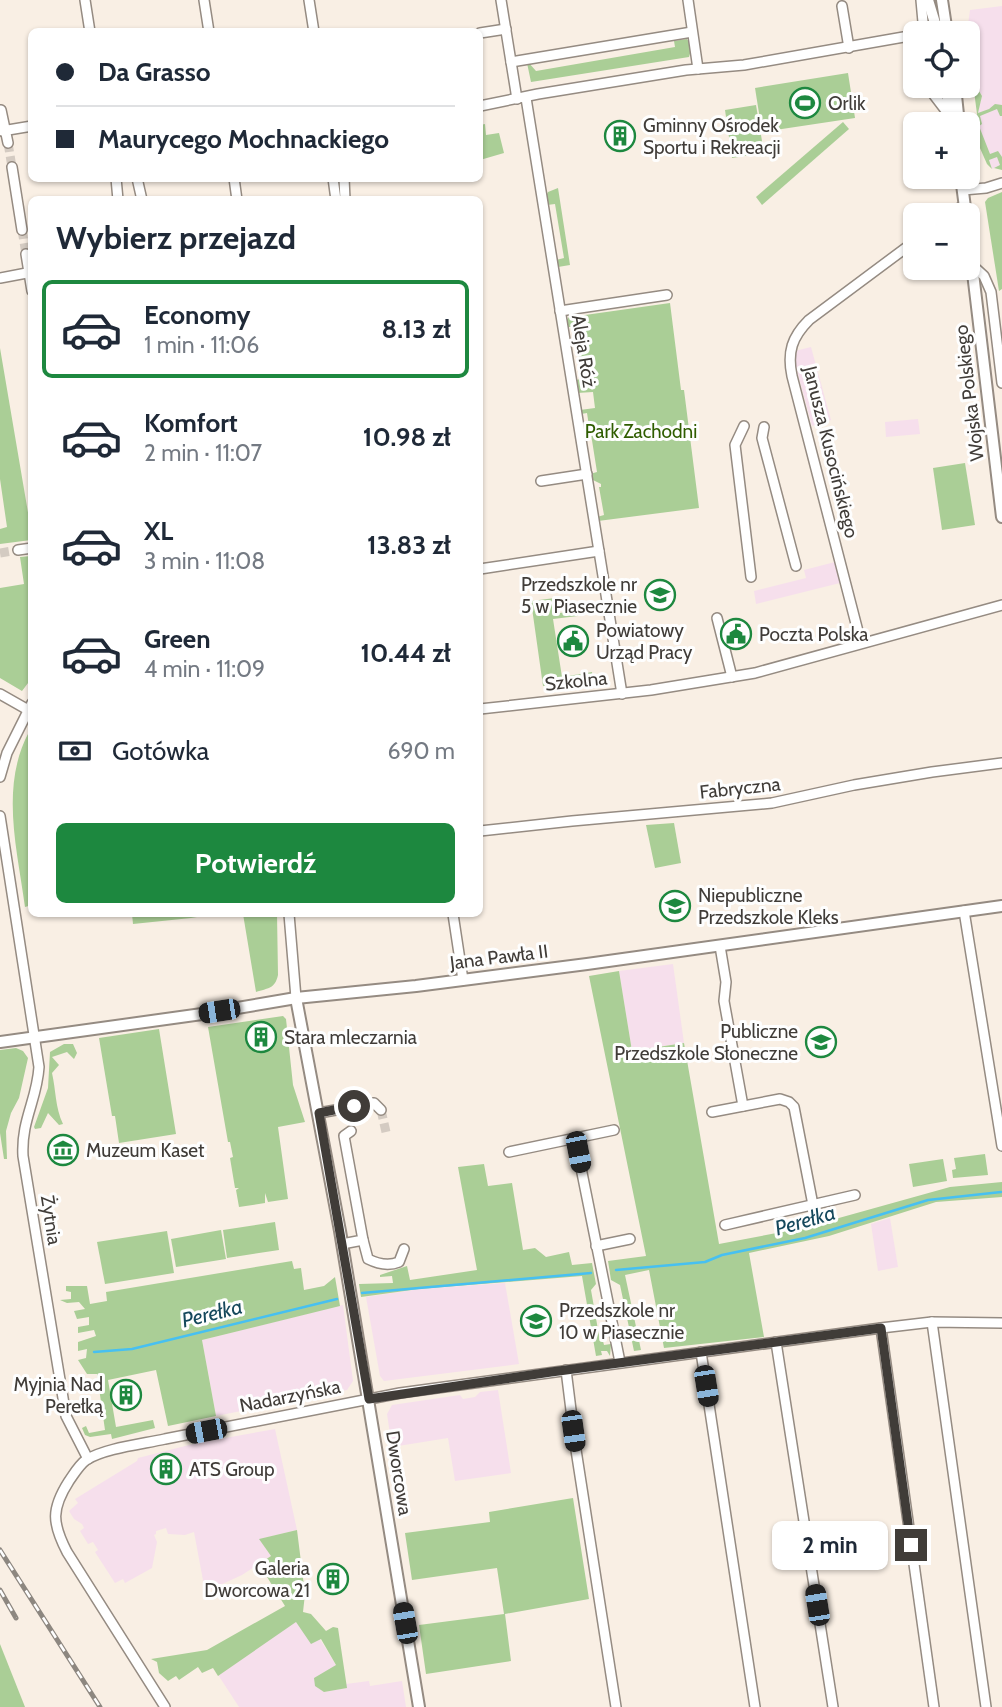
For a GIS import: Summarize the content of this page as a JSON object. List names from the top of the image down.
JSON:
{
  "streets": {
    "street": [
      "Aleja Róż",
      "Wojska Polskiego",
      "Janusza Kusocińskiego",
      "Szkolna",
      "Fabryczna",
      "Jana Pawła II",
      "Żytnia",
      "Nadarzyńska",
      "Dworcowa"
    ]
  },
  "crossings": [
    ["Aleja Róż", "Szkolna"],
    ["Janusza Kusocińskiego", "Szkolna"],
    ["Jana Pawła II", "Żytnia"],
    ["Jana Pawła II", "Dworcowa"],
    ["Żytnia", "Nadarzyńska"],
    ["Nadarzyńska", "Dworcowa"]
  ],
  "water": ["Perełka"],
  "parks": ["Park Zachodni"],
  "places": {
    "sports": ["Orlik"],
    "building": [
      "Gminny Ośrodek Sportu i Rekreacji",
      "Stara mleczarnia",
      "Myjnia Nad Perełką",
      "ATS Group",
      "Galeria Dworcowa 21"
    ],
    "school or university": [
      "Przedszkole nr 5 w Piasecznie",
      "Niepubliczne Przedszkole Kleks",
      "Publiczne Przedszkole Słoneczne",
      "Przedszkole nr 10 w Piasecznie"
    ],
    "public building": ["Poczta Polska", "Powiatowy Urząd Pracy"],
    "museum": ["Muzeum Kaset"]
  },
  "page": {
    "map_buttons": ["+", "−"],
    "banner": ["Da Grasso", "Maurycego Mochnackiego"],
    "heading": "Wybierz przejazd",
    "list": [
      {
        "name": "Economy",
        "note": "1 min · 11:06",
        "value": "8.13 zł"
      },
      {
        "name": "Komfort",
        "note": "2 min · 11:07",
        "value": "10.98 zł"
      },
      {
        "name": "XL",
        "note": "3 min · 11:08",
        "value": "13.83 zł"
      },
      {
        "name": "Green",
        "note": "4 min · 11:09",
        "value": "10.44 zł"
      }
    ],
    "pay": ["Gotówka", "690 m"],
    "buttons": "Potwierdź",
    "bubble": "2 min"
  }
}
